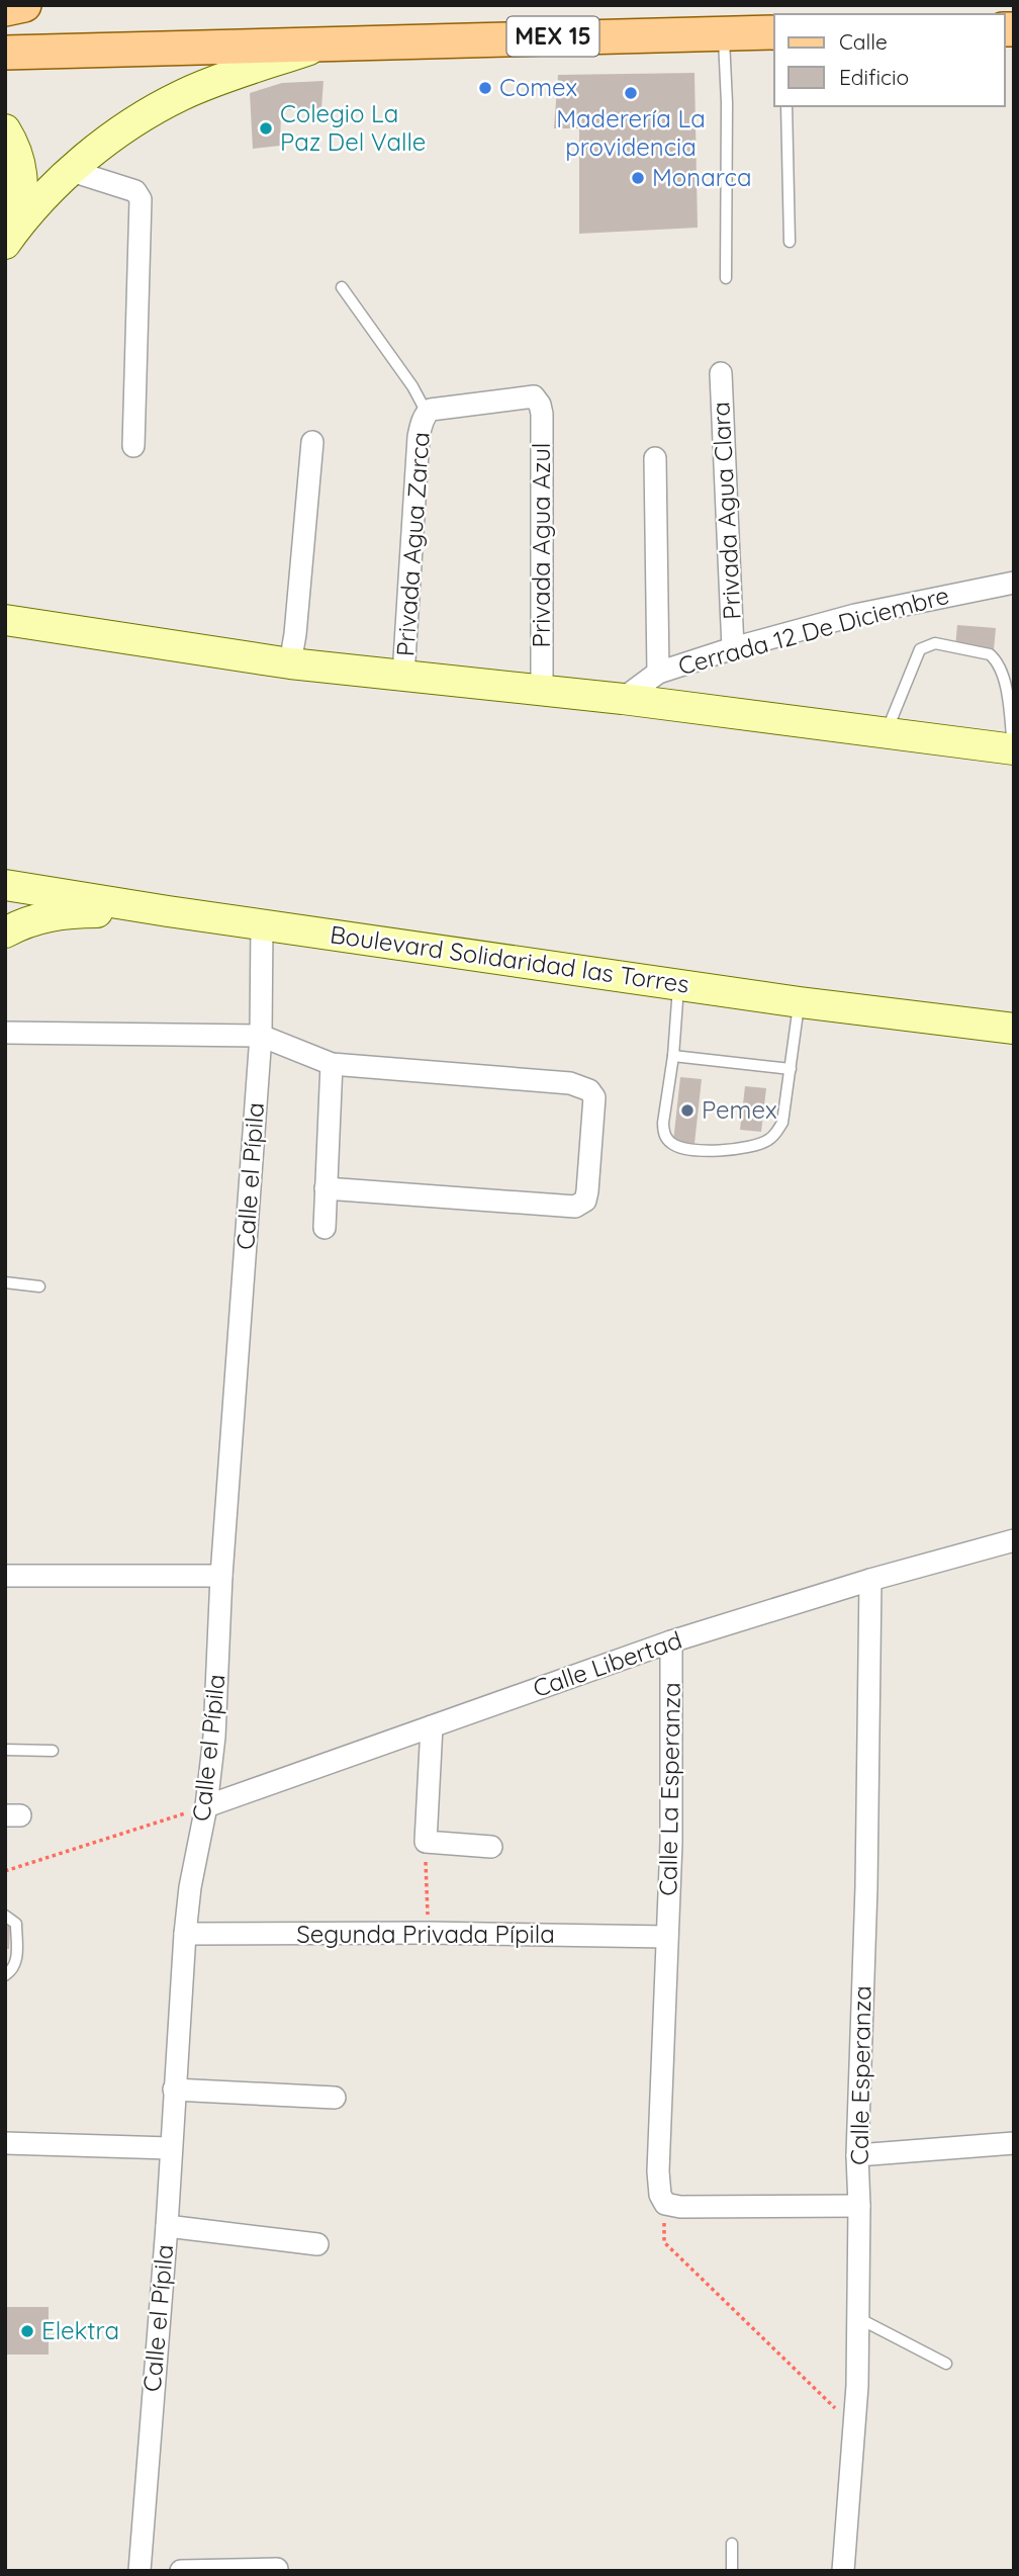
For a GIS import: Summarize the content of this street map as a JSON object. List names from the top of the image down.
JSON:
{
  "streets": {
    "main road": ["MEX 15", "Boulevard Solidaridad las Torres"],
    "street": [
      "Privada Agua Clara",
      "Privada Agua Zarca",
      "Privada Agua Azul",
      "Cerrada 12 De Diciembre",
      "Calle el Pípila",
      "Calle Libertad",
      "Calle La Esperanza",
      "Segunda Privada Pípila",
      "Calle Esperanza"
    ]
  },
  "crossings": [
    ["Privada Agua Clara", "Cerrada 12 De Diciembre"],
    ["Privada Agua Zarca", "Privada Agua Azul"],
    ["Boulevard Solidaridad las Torres", "Calle el Pípila"],
    ["Calle el Pípila", "Calle Libertad"],
    ["Calle el Pípila", "Segunda Privada Pípila"],
    ["Calle Libertad", "Calle La Esperanza"],
    ["Calle Libertad", "Calle Esperanza"],
    ["Calle La Esperanza", "Segunda Privada Pípila"]
  ],
  "places": [
    "Comex",
    "Maderería La providencia",
    "Colegio La Paz Del Valle",
    "Monarca",
    "Pemex",
    "Elektra"
  ],
  "legend": ["Calle", "Edificio"]
}
